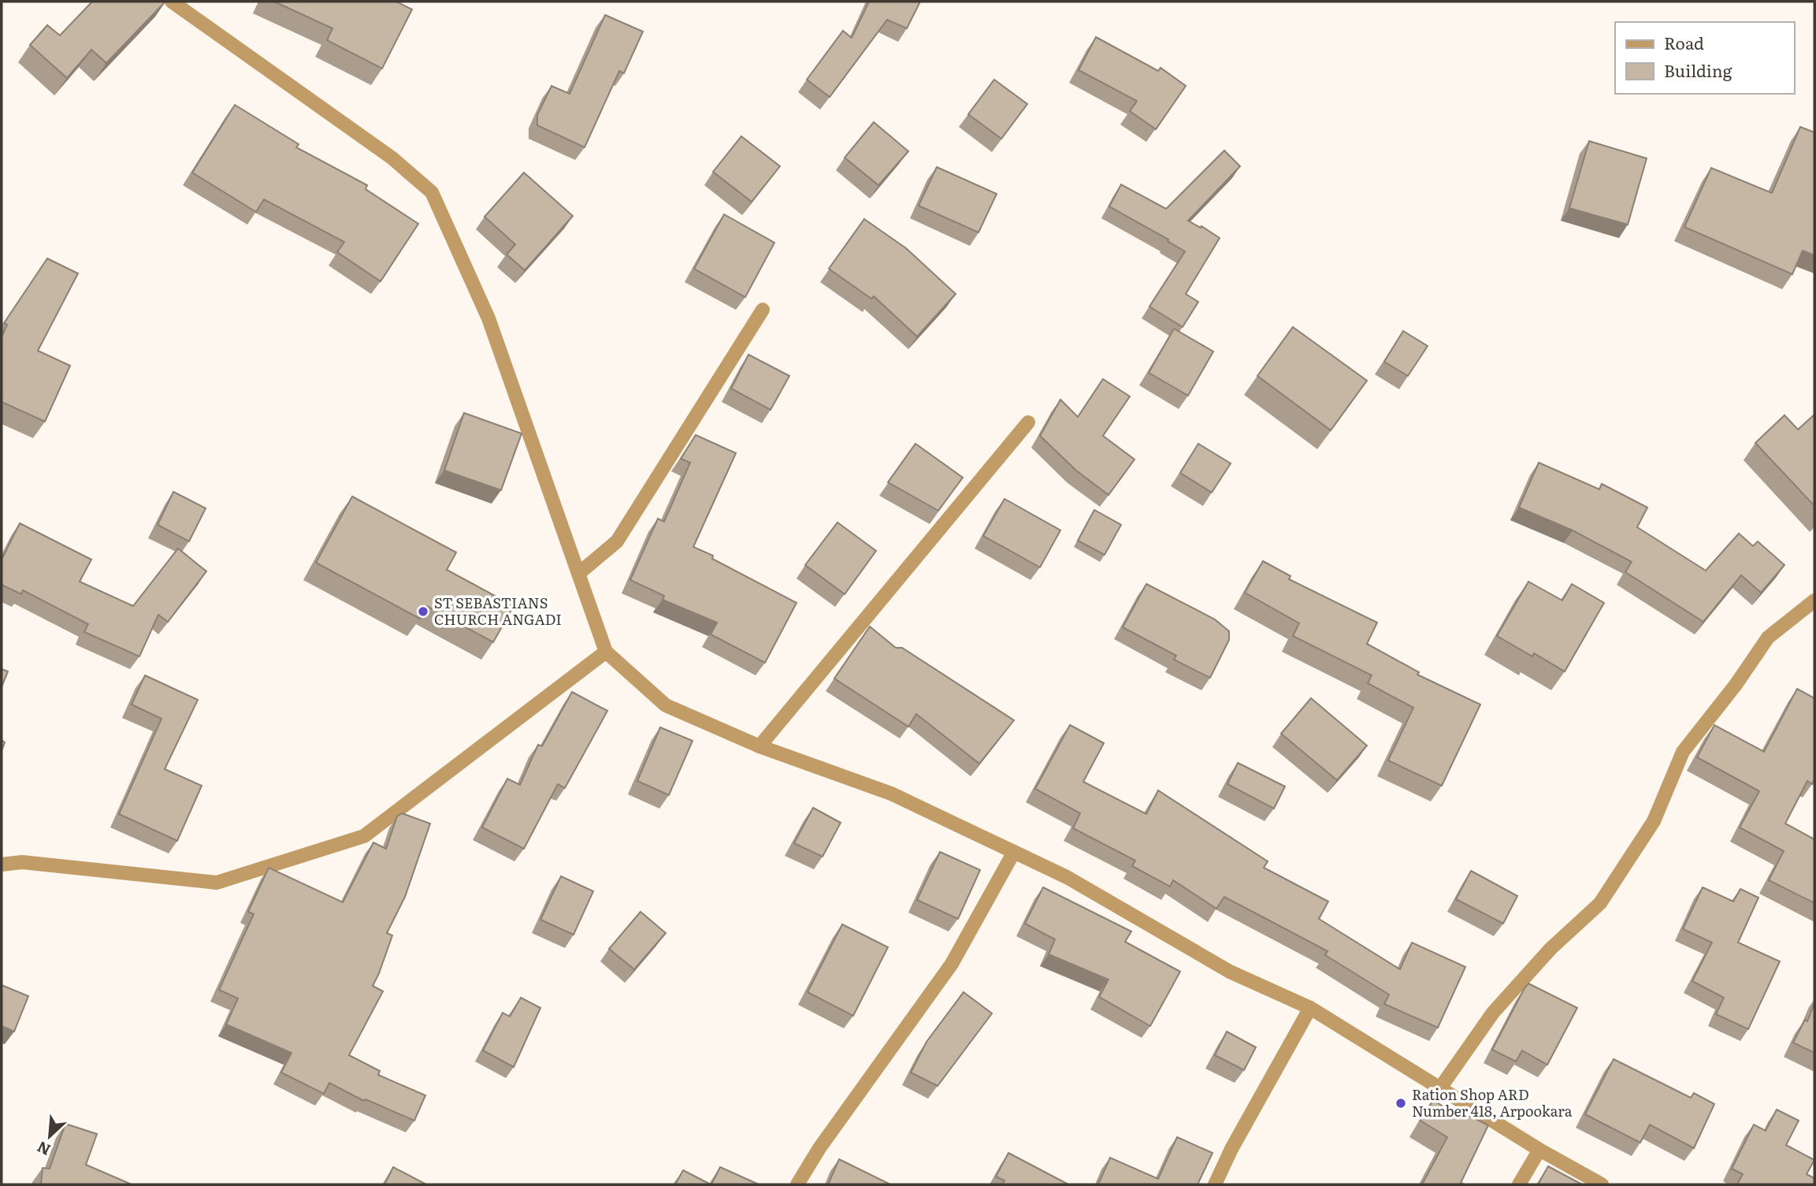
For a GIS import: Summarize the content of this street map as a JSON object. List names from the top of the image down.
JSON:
{
  "places": ["ST SEBASTIANS CHURCH ANGADI", "Ration Shop ARD Number 418, Arpookara"],
  "legend": ["Road", "Building"],
  "north": "bottom left"
}
